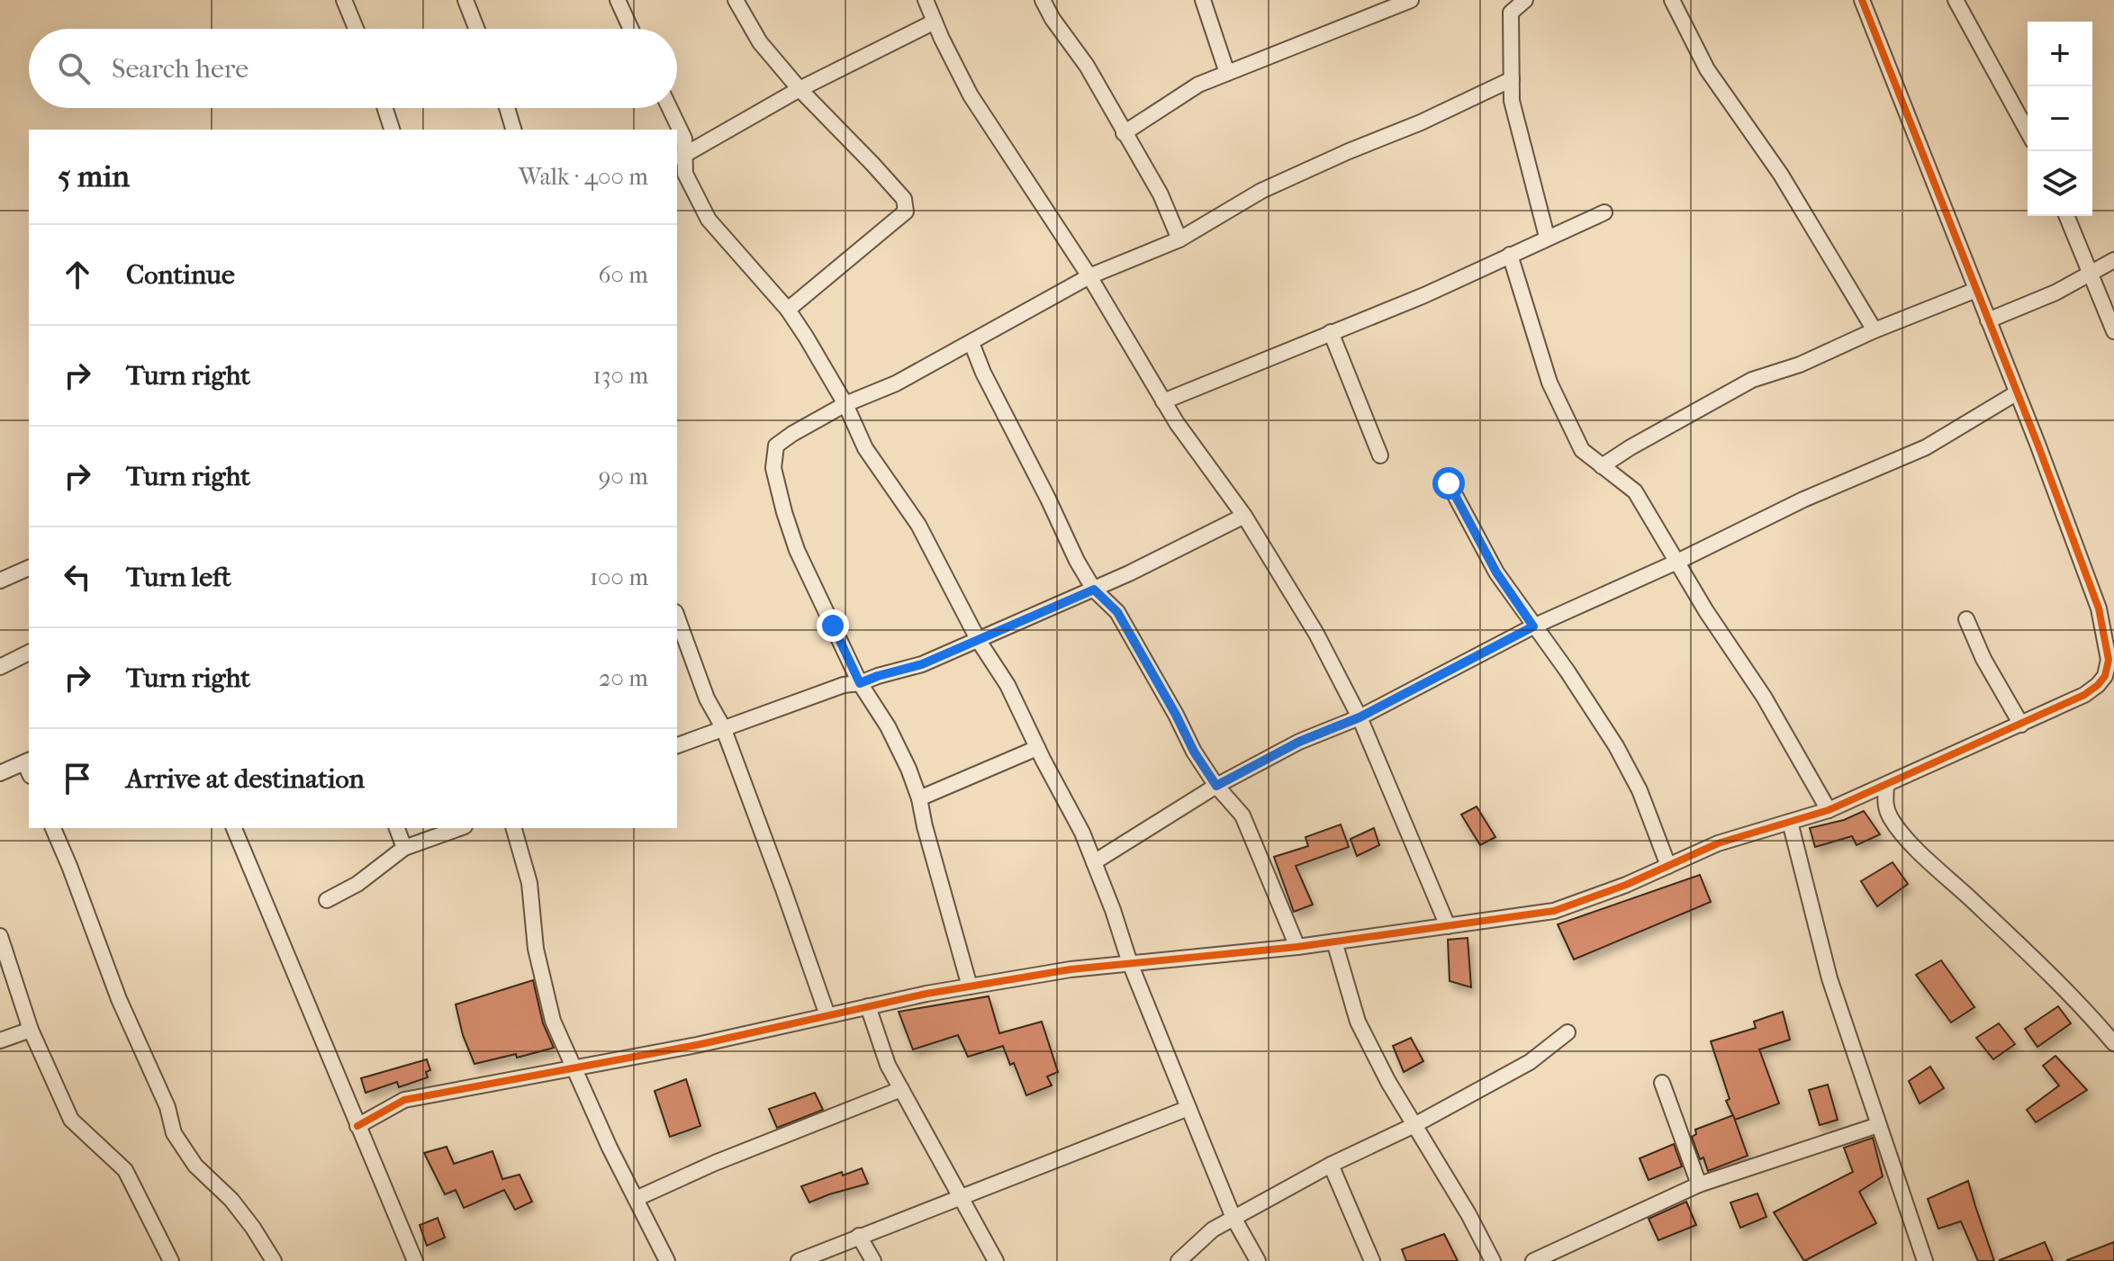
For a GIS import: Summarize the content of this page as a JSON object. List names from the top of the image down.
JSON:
{
  "page": {
    "map_buttons": ["+", "−"],
    "search": "Search here",
    "heading": ["5 min", "Walk · 400 m"],
    "list": [
      ["Continue", "60 m"],
      ["Turn right", "130 m"],
      ["Turn right", "90 m"],
      ["Turn left", "100 m"],
      ["Turn right", "20 m"],
      "Arrive at destination"
    ]
  }
}
